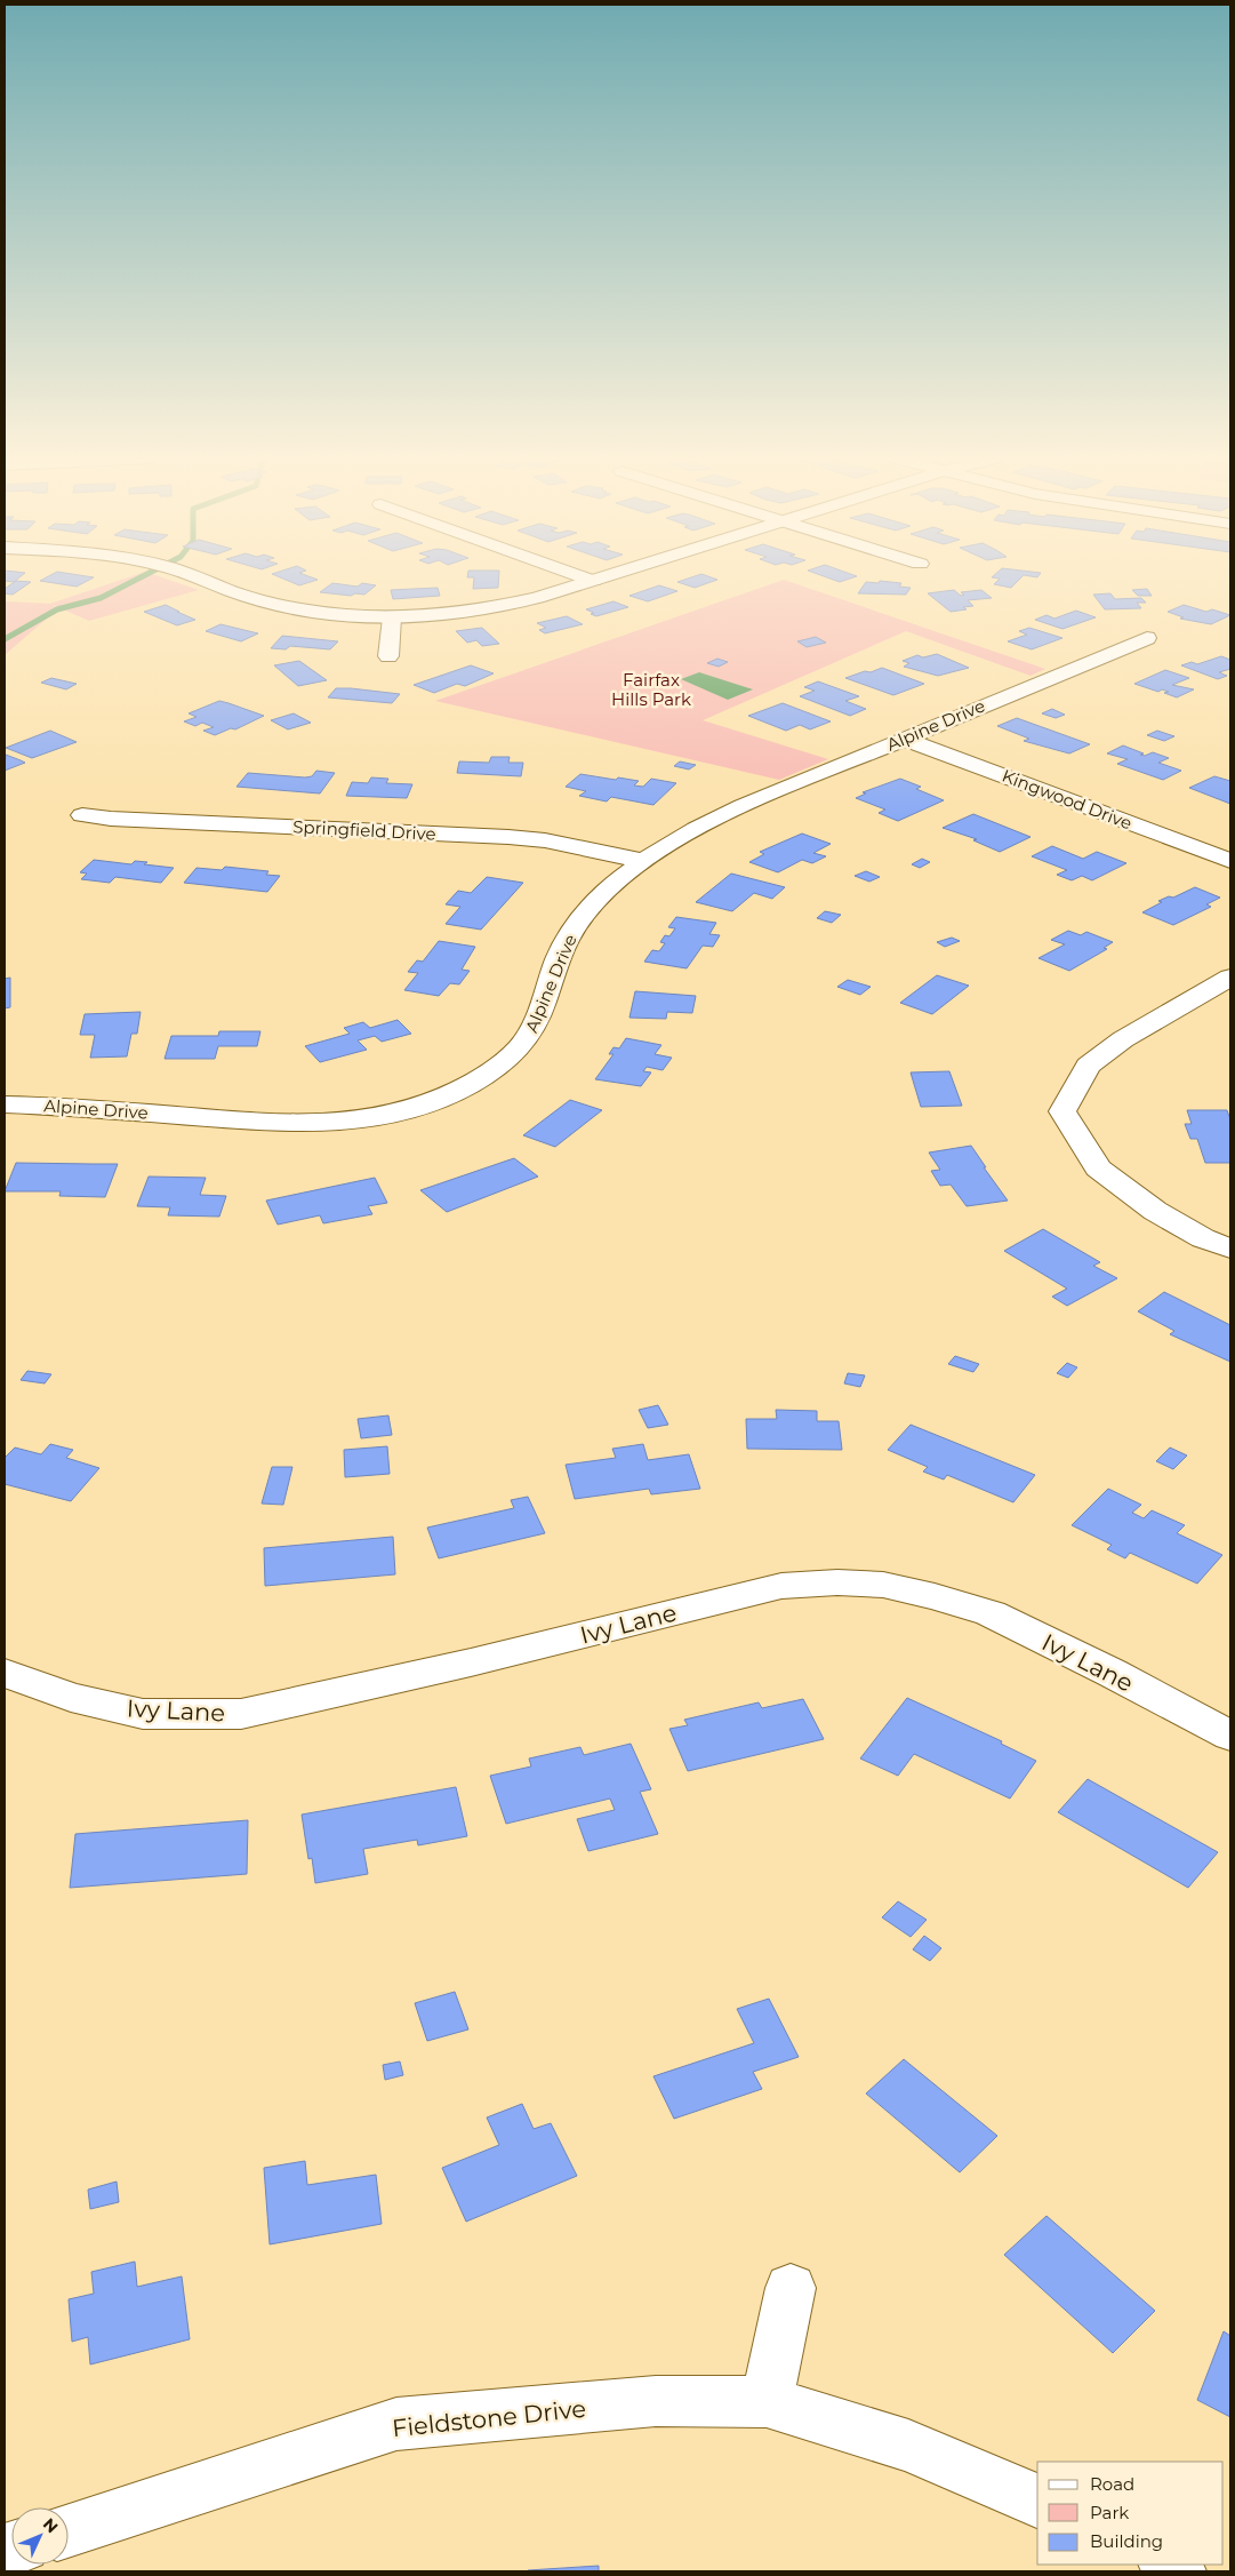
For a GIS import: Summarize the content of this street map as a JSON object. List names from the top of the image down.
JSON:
{
  "streets": {
    "street": [
      "Alpine Drive",
      "Kingwood Drive",
      "Springfield Drive",
      "Ivy Lane",
      "Fieldstone Drive"
    ]
  },
  "crossings": [
    ["Alpine Drive", "Kingwood Drive"],
    ["Alpine Drive", "Springfield Drive"]
  ],
  "parks": ["Fairfax Hills Park"],
  "legend": ["Road", "Park", "Building"],
  "north": "top right"
}
